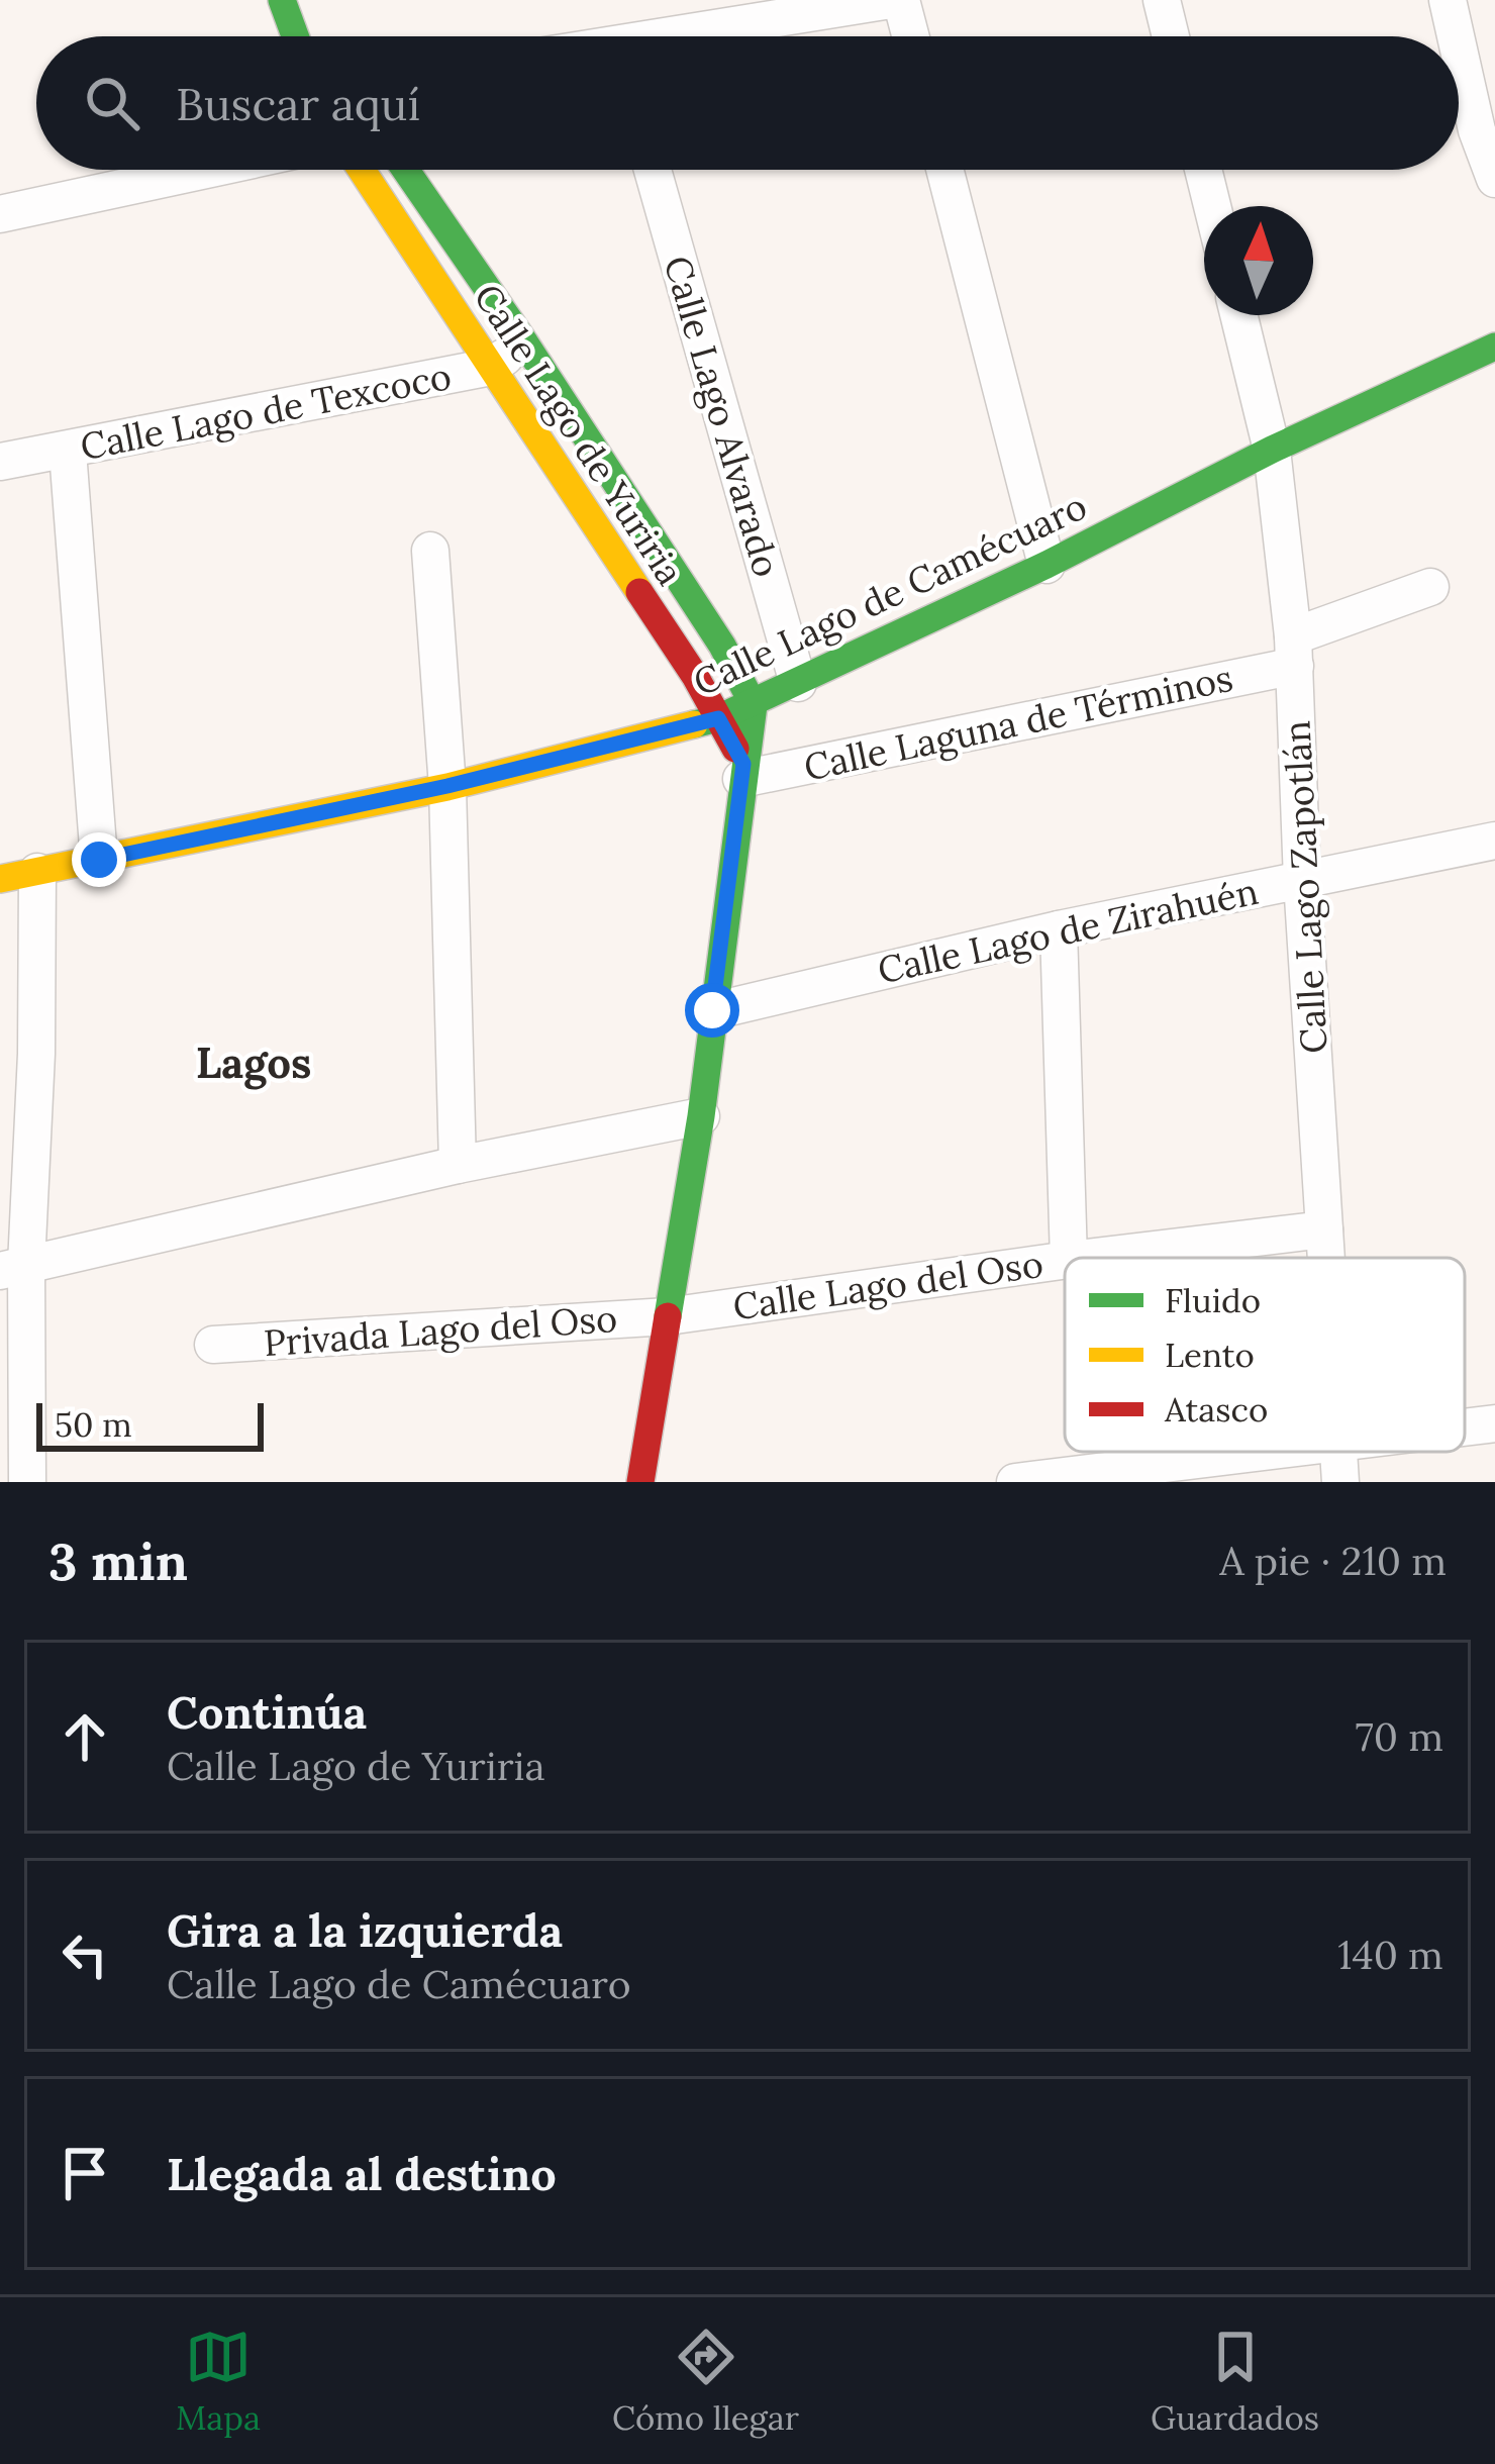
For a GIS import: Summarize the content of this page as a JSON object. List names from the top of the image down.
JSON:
{
  "streets": {
    "street": [
      "Calle Lago de Texcoco",
      "Calle Lago Alvarado",
      "Calle Lago de Yuriria",
      "Calle Lago de Camécuaro",
      "Calle Laguna de Términos",
      "Calle Lago Zapotlán",
      "Calle Lago de Zirahuén",
      "Calle Lago del Oso",
      "Privada Lago del Oso"
    ]
  },
  "crossings": [
    ["Calle Lago de Texcoco", "Calle Lago de Yuriria"],
    ["Calle Lago Alvarado", "Calle Lago de Camécuaro"],
    ["Calle Lago de Yuriria", "Calle Lago de Camécuaro"],
    ["Calle Lago de Yuriria", "Calle Laguna de Términos"],
    ["Calle Lago de Camécuaro", "Calle Lago Zapotlán"],
    ["Calle Laguna de Términos", "Calle Lago Zapotlán"],
    ["Calle Lago Zapotlán", "Calle Lago de Zirahuén"],
    ["Calle Lago Zapotlán", "Calle Lago del Oso"],
    ["Calle Lago del Oso", "Privada Lago del Oso"]
  ],
  "districts": ["Lagos"],
  "legend": ["Fluido", "Lento", "Atasco"],
  "scale_bar": "50 m",
  "north": "top",
  "page": {
    "search": "Buscar aquí",
    "scale": "50 m",
    "heading": ["3 min", "A pie · 210 m"],
    "list": [
      ["Continúa", "Calle Lago de Yuriria", "70 m"],
      ["Gira a la izquierda", "Calle Lago de Camécuaro", "140 m"],
      "Llegada al destino"
    ],
    "nav": ["Mapa", "Cómo llegar", "Guardados"]
  }
}
